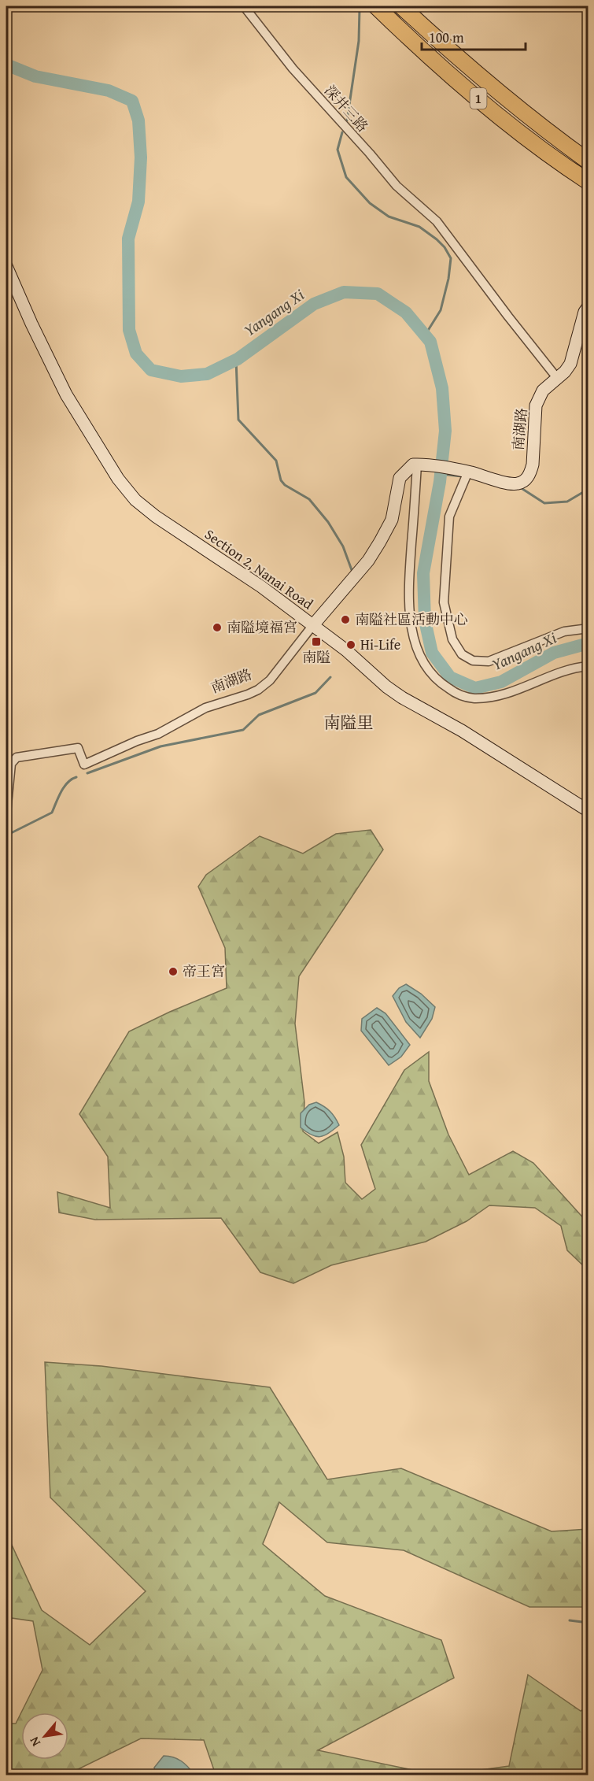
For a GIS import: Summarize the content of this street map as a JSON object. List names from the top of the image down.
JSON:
{
  "streets": {
    "highway": ["1"],
    "street": ["深井三路", "南湖路", "Section 2, Nanai Road"]
  },
  "crossings": [
    ["深井三路", "南湖路"],
    ["南湖路", "Section 2, Nanai Road"]
  ],
  "districts": ["南隘里"],
  "water": ["Yangang Xi"],
  "places": {
    "other": [
      "南隘社區活動中心",
      "南隘境福宮",
      "Hi-Life",
      "帝王宮"
    ],
    "transit": ["南隘"]
  },
  "scale_bar": "100 m",
  "north": "bottom left"
}
